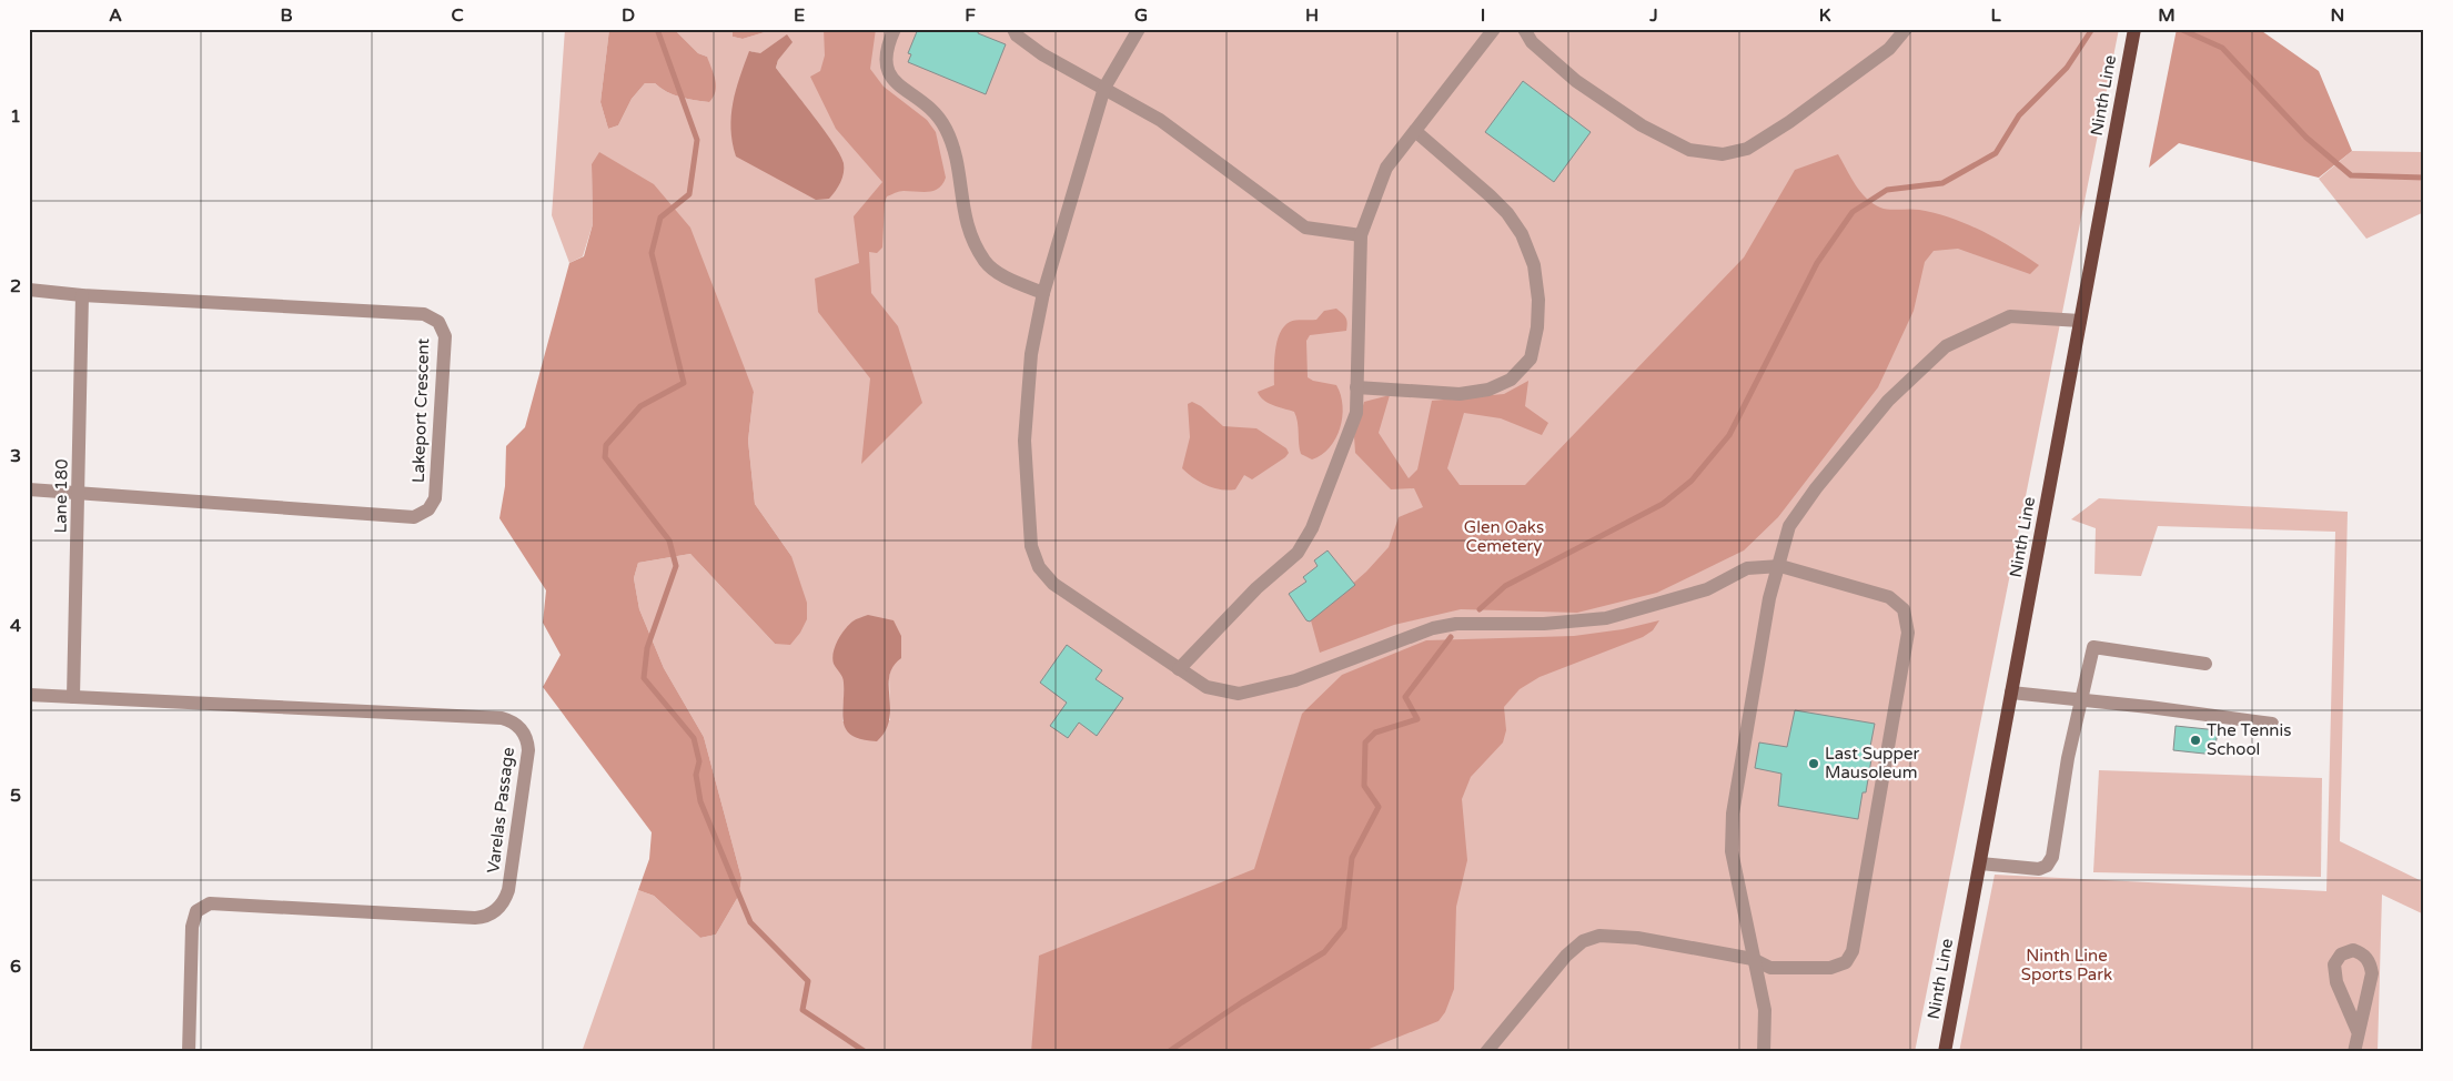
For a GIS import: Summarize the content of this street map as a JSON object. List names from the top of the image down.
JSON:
{
  "streets": {
    "main road": ["Ninth Line"],
    "street": ["Lakeport Crescent", "Lane 180", "Varelas Passage"]
  },
  "crossings": [
    ["Lakeport Crescent", "Lane 180"],
    ["Lane 180", "Varelas Passage"]
  ],
  "parks": ["Glen Oaks Cemetery", "Ninth Line Sports Park"],
  "places": ["The Tennis School", "Last Supper Mausoleum"],
  "grid": {
    "columns": [
      "A",
      "B",
      "C",
      "D",
      "E",
      "F",
      "G",
      "H",
      "I",
      "J",
      "K",
      "L",
      "M",
      "N"
    ],
    "rows": [
      "1",
      "2",
      "3",
      "4",
      "5",
      "6"
    ]
  }
}
